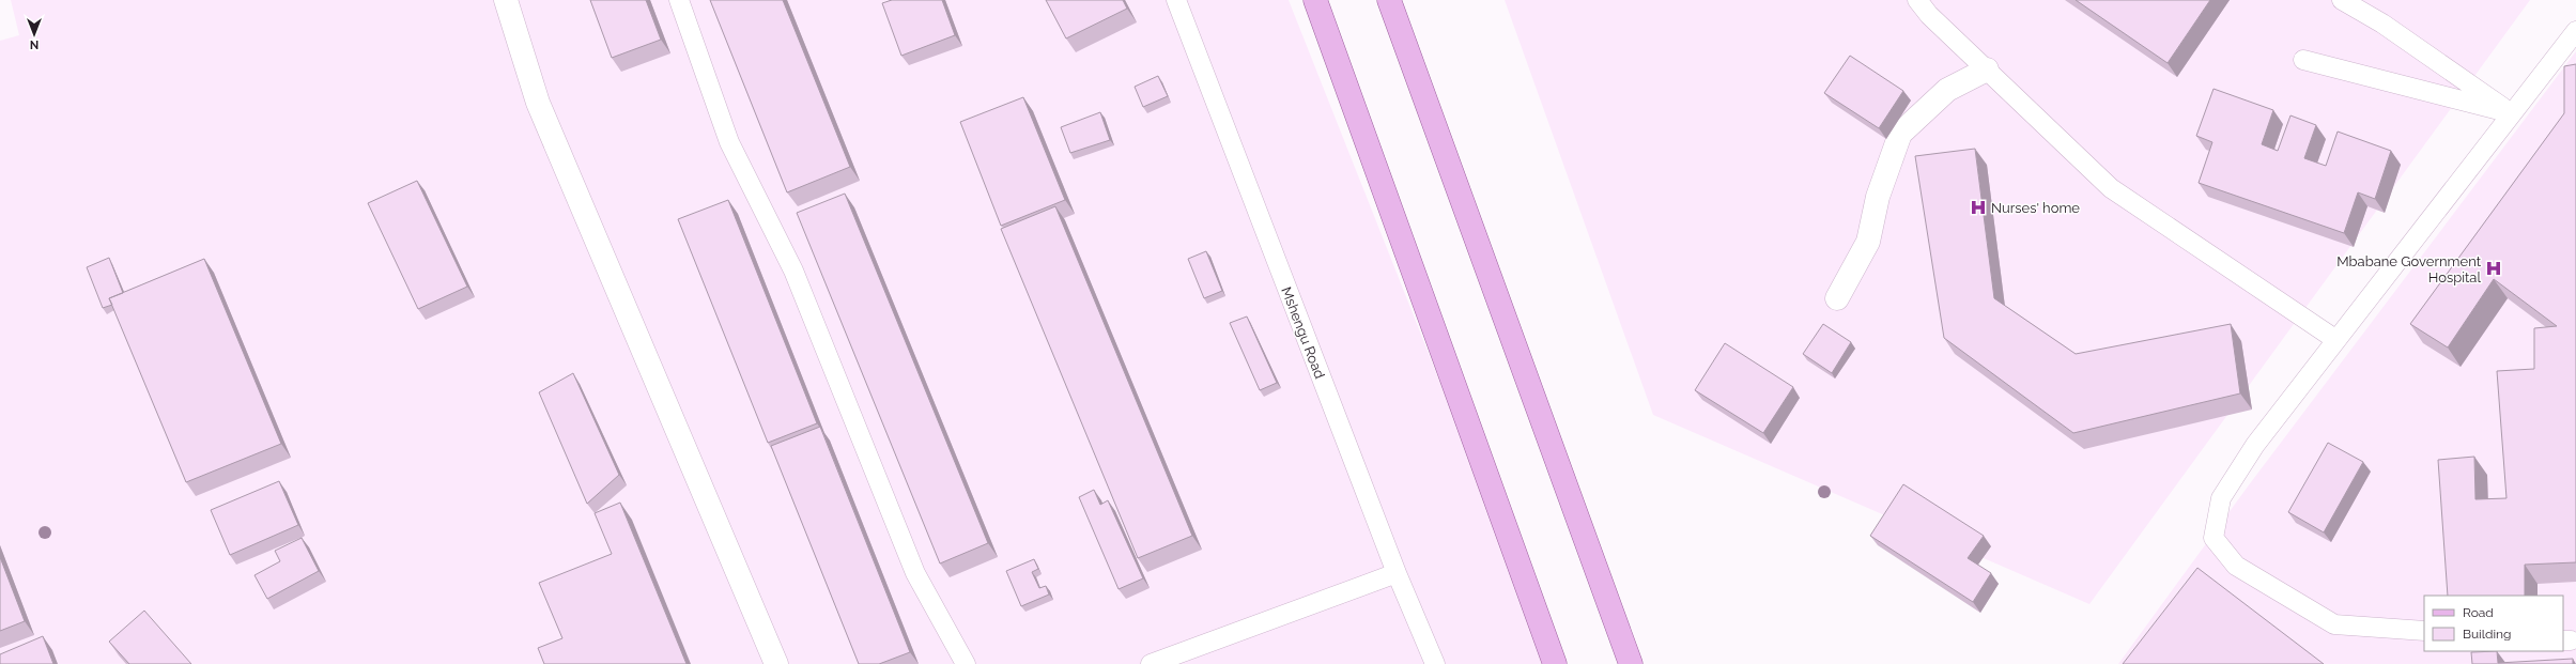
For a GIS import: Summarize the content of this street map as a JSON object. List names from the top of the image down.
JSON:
{
  "streets": {
    "lane": ["Mshengu Road"]
  },
  "places": {
    "hospital": ["Nurses' home", "Mbabane Government Hospital"]
  },
  "legend": ["Road", "Building"],
  "north": "bottom"
}
